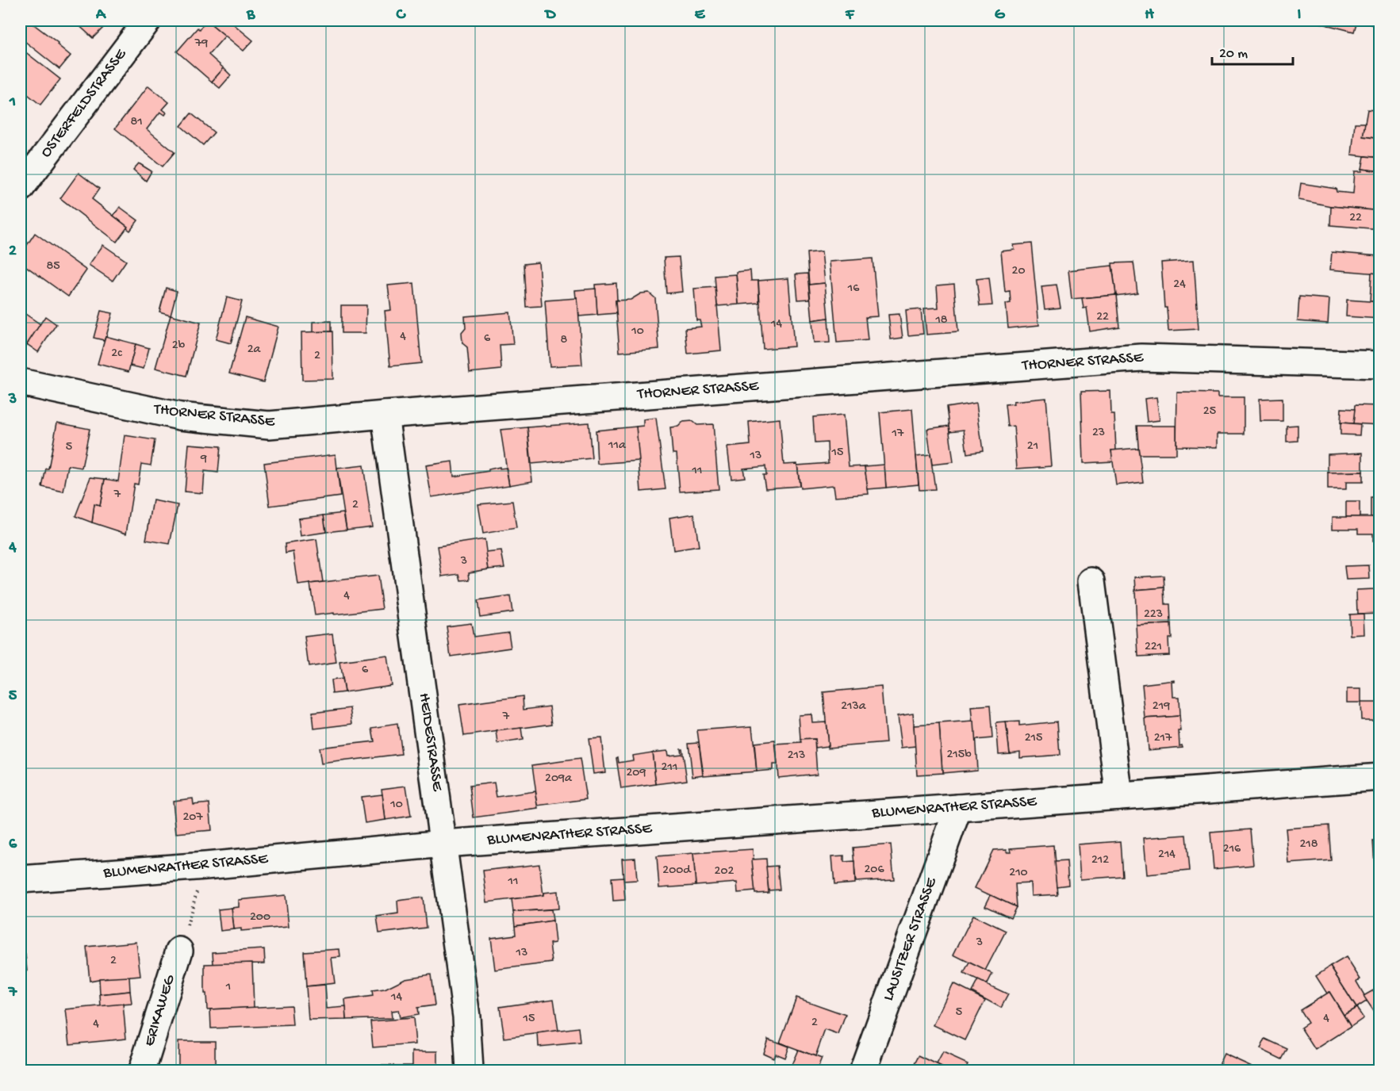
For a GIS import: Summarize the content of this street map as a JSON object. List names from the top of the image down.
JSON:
{
  "streets": {
    "street": [
      "OSTERFELDSTRASSE",
      "THORNER STRASSE",
      "HEIDESTRASSE",
      "BLUMENRATHER STRASSE",
      "LAUSITZER STRASSE",
      "ERIKAWEG"
    ]
  },
  "crossings": [
    ["THORNER STRASSE", "HEIDESTRASSE"],
    ["HEIDESTRASSE", "BLUMENRATHER STRASSE"],
    ["BLUMENRATHER STRASSE", "LAUSITZER STRASSE"]
  ],
  "house_numbers": [
    "79",
    "81",
    "22",
    "85",
    "20",
    "24",
    "16",
    "22",
    "18",
    "14",
    "10",
    "4",
    "6",
    "8",
    "2b",
    "2a",
    "2c",
    "2",
    "25",
    "23",
    "17",
    "11a",
    "21",
    "5",
    "15",
    "13",
    "9",
    "11",
    "7",
    "2",
    "3",
    "4",
    "223",
    "221",
    "6",
    "213a",
    "219",
    "7",
    "215",
    "217",
    "215b",
    "213",
    "211",
    "209",
    "209a",
    "10",
    "207",
    "218",
    "216",
    "214",
    "212",
    "206",
    "200d",
    "202",
    "210",
    "11",
    "200",
    "3",
    "13",
    "2",
    "1",
    "14",
    "5",
    "15",
    "4",
    "2",
    "4"
  ],
  "scale_bar": "20 m",
  "grid": {
    "columns": [
      "A",
      "B",
      "C",
      "D",
      "E",
      "F",
      "G",
      "H",
      "I"
    ],
    "rows": [
      "1",
      "2",
      "3",
      "4",
      "5",
      "6",
      "7"
    ]
  }
}
